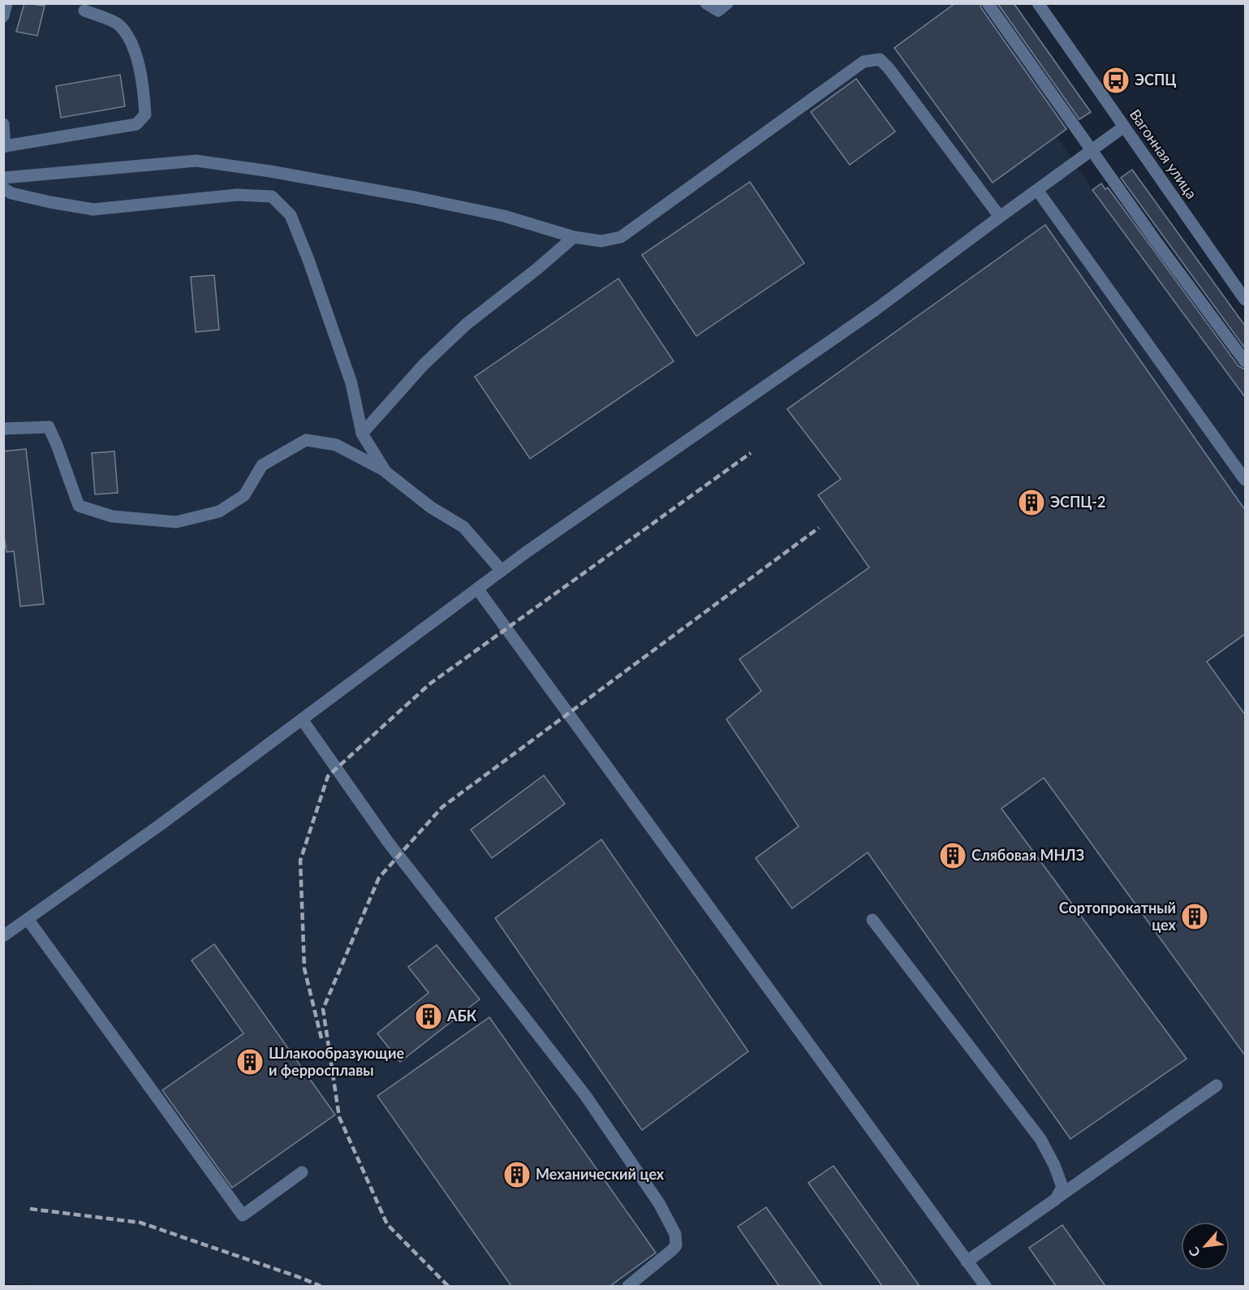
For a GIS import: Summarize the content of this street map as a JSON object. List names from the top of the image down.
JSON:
{
  "streets": {
    "street": ["Вагонная улица"]
  },
  "places": {
    "bus stop": ["ЭСПЦ"],
    "building": [
      "ЭСПЦ-2",
      "Слябовая МНЛЗ",
      "Сортопрокатный цех",
      "АБК",
      "Шлакообразующие и ферросплавы",
      "Механический цех"
    ]
  },
  "north": "bottom left"
}
